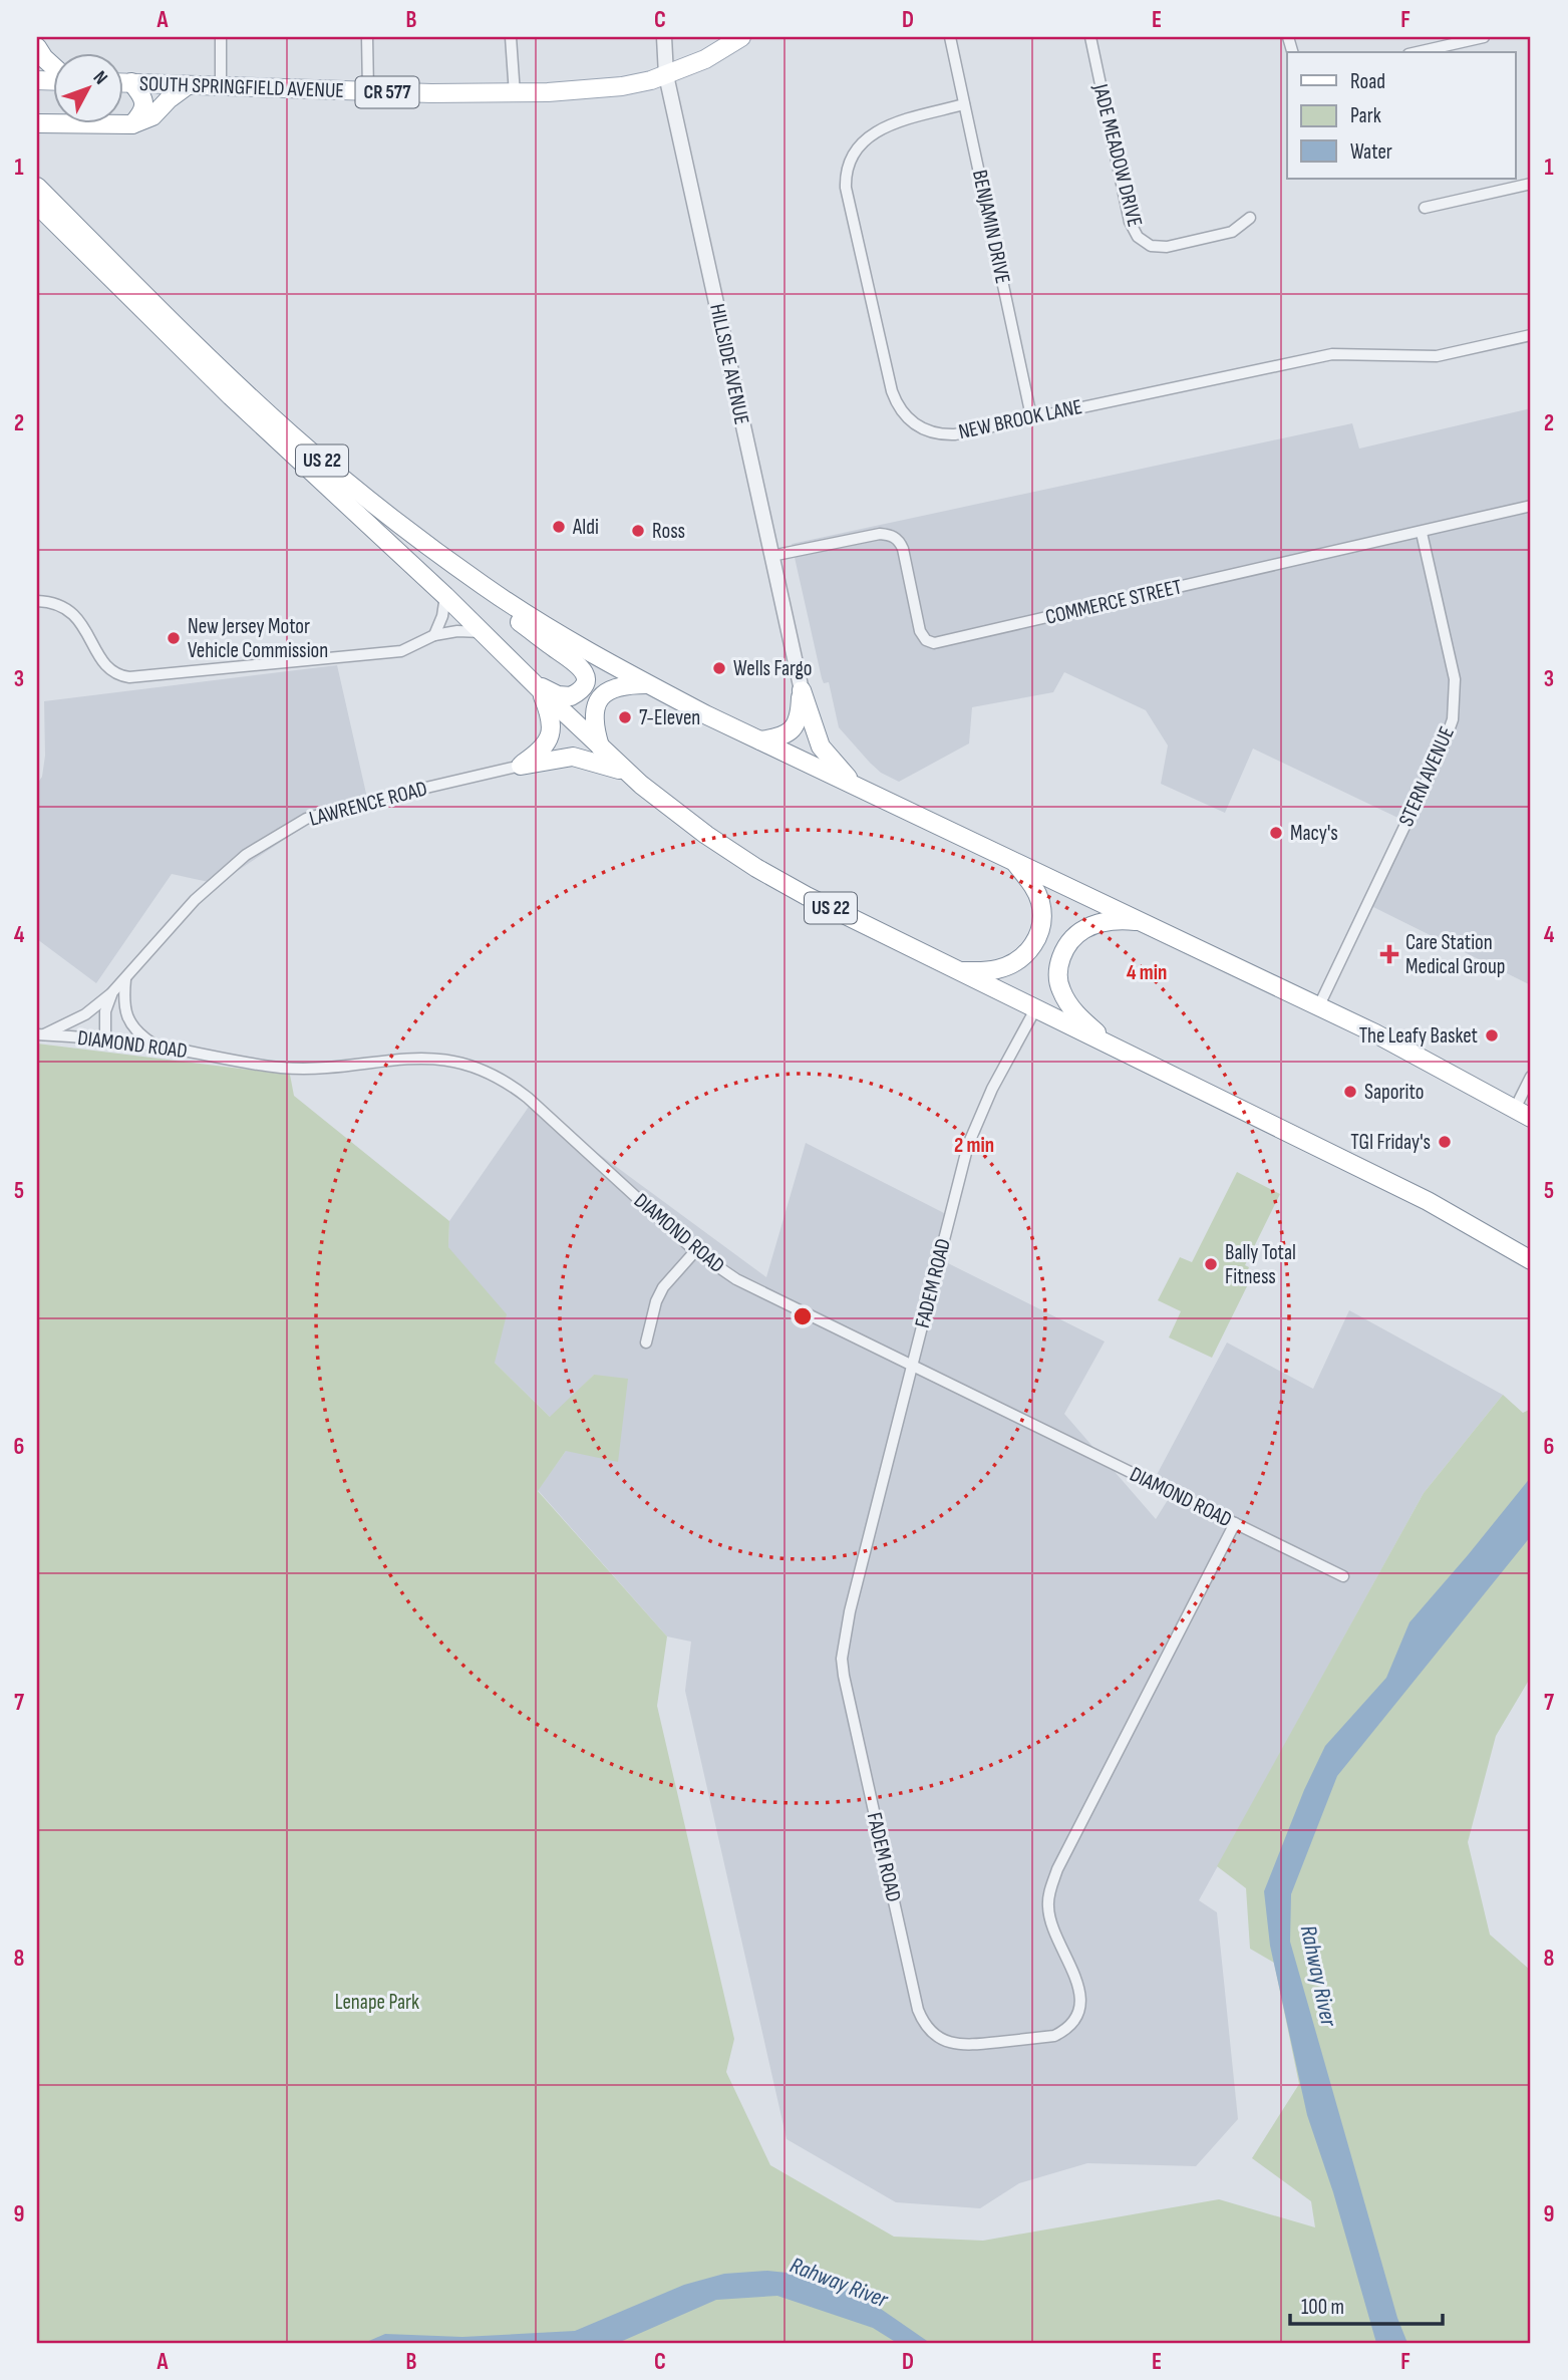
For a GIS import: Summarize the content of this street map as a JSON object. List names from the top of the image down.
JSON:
{
  "streets": {
    "main road": ["SOUTH SPRINGFIELD AVENUE", "CR 577", "US 22"],
    "street": [
      "JADE MEADOW DRIVE",
      "BENJAMIN DRIVE",
      "HILLSIDE AVENUE",
      "NEW BROOK LANE",
      "COMMERCE STREET",
      "STERN AVENUE",
      "LAWRENCE ROAD",
      "DIAMOND ROAD",
      "FADEM ROAD"
    ]
  },
  "crossings": [
    ["SOUTH SPRINGFIELD AVENUE", "HILLSIDE AVENUE"],
    ["BENJAMIN DRIVE", "NEW BROOK LANE"],
    ["HILLSIDE AVENUE", "COMMERCE STREET"],
    ["US 22", "STERN AVENUE"],
    ["US 22", "FADEM ROAD"],
    ["COMMERCE STREET", "STERN AVENUE"],
    ["LAWRENCE ROAD", "DIAMOND ROAD"],
    ["DIAMOND ROAD", "FADEM ROAD"]
  ],
  "water": ["Rahway River"],
  "parks": ["Lenape Park"],
  "places": {
    "other": [
      "Aldi",
      "Ross",
      "New Jersey Motor Vehicle Commission",
      "Wells Fargo",
      "7-Eleven",
      "Macy's",
      "The Leafy Basket",
      "Saporito",
      "TGI Friday's",
      "Bally Total Fitness"
    ],
    "health": ["Care Station Medical Group"]
  },
  "legend": ["Road", "Park", "Water"],
  "scale_bar": "100 m",
  "north": "top right",
  "grid": {
    "columns": [
      "A",
      "B",
      "C",
      "D",
      "E",
      "F"
    ],
    "rows": [
      "1",
      "2",
      "3",
      "4",
      "5",
      "6",
      "7",
      "8",
      "9"
    ]
  },
  "rings": ["4 min", "2 min"]
}
